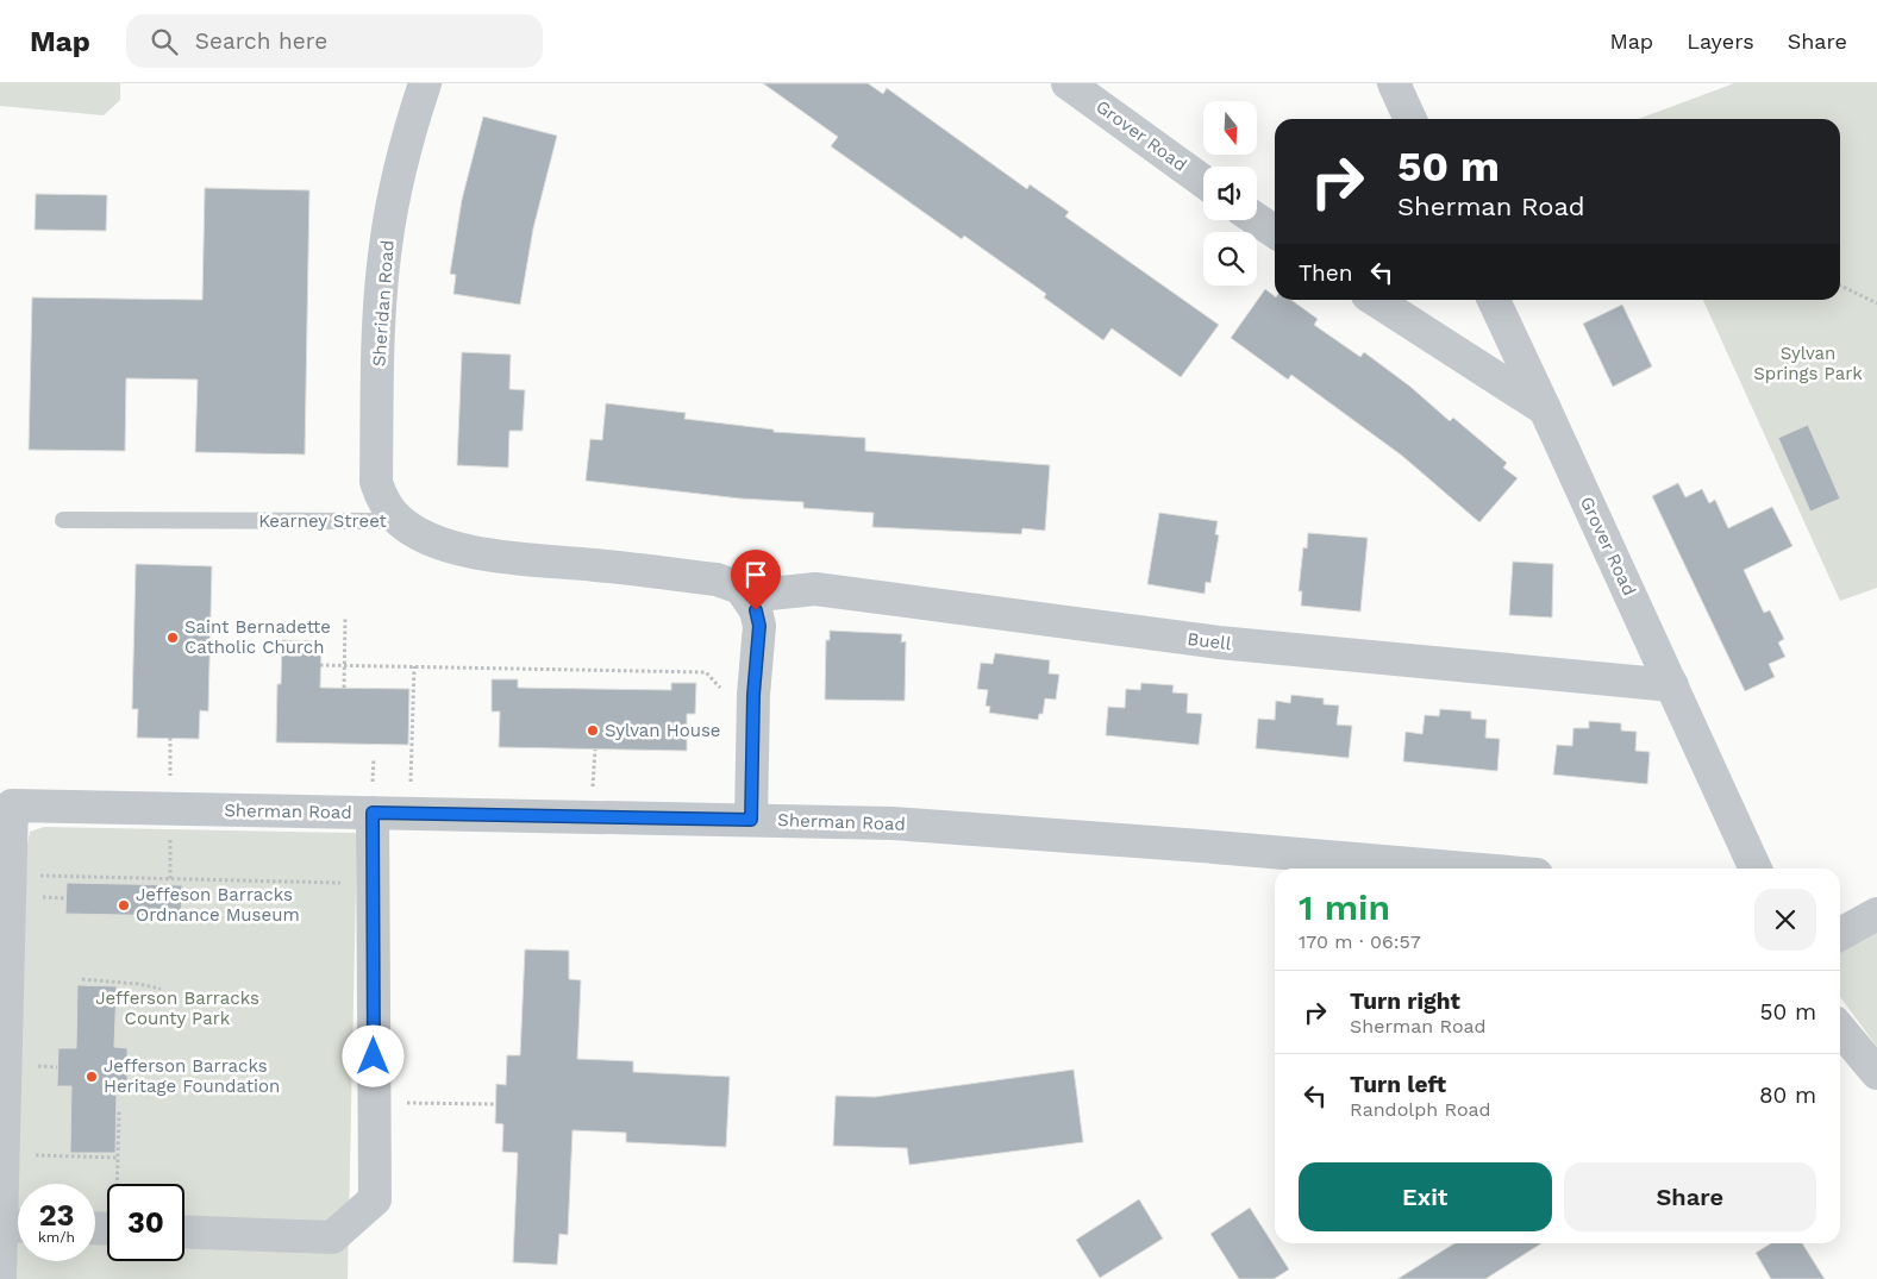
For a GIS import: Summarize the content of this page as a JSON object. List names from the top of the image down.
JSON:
{
  "streets": {
    "street": [
      "Grover Road",
      "Sheridan Road",
      "Kearney Street",
      "Buell",
      "Sherman Road"
    ]
  },
  "crossings": [
    ["Grover Road", "Buell"],
    ["Sheridan Road", "Kearney Street"],
    ["Kearney Street", "Buell"]
  ],
  "parks": ["Sylvan Springs Park", "Jefferson Barracks County Park"],
  "places": [
    "Saint Bernadette Catholic Church",
    "Sylvan House",
    "Jeffeson Barracks Ordnance Museum",
    "Jefferson Barracks Heritage Foundation"
  ],
  "north": "bottom",
  "page": {
    "header": "Map",
    "search": "Search here",
    "nav": ["Map", "Layers", "Share"],
    "turn": ["50 m", "Sherman Road"],
    "then": "Then",
    "heading": ["1 min", "170 m · 06:57"],
    "list": [
      {
        "name": "Turn right",
        "note": "Sherman Road",
        "value": "50 m"
      },
      {
        "name": "Turn left",
        "note": "Randolph Road",
        "value": "80 m"
      }
    ],
    "buttons": ["Exit", "Share"],
    "speed": "23 km/h",
    "limit": "30"
  }
}
